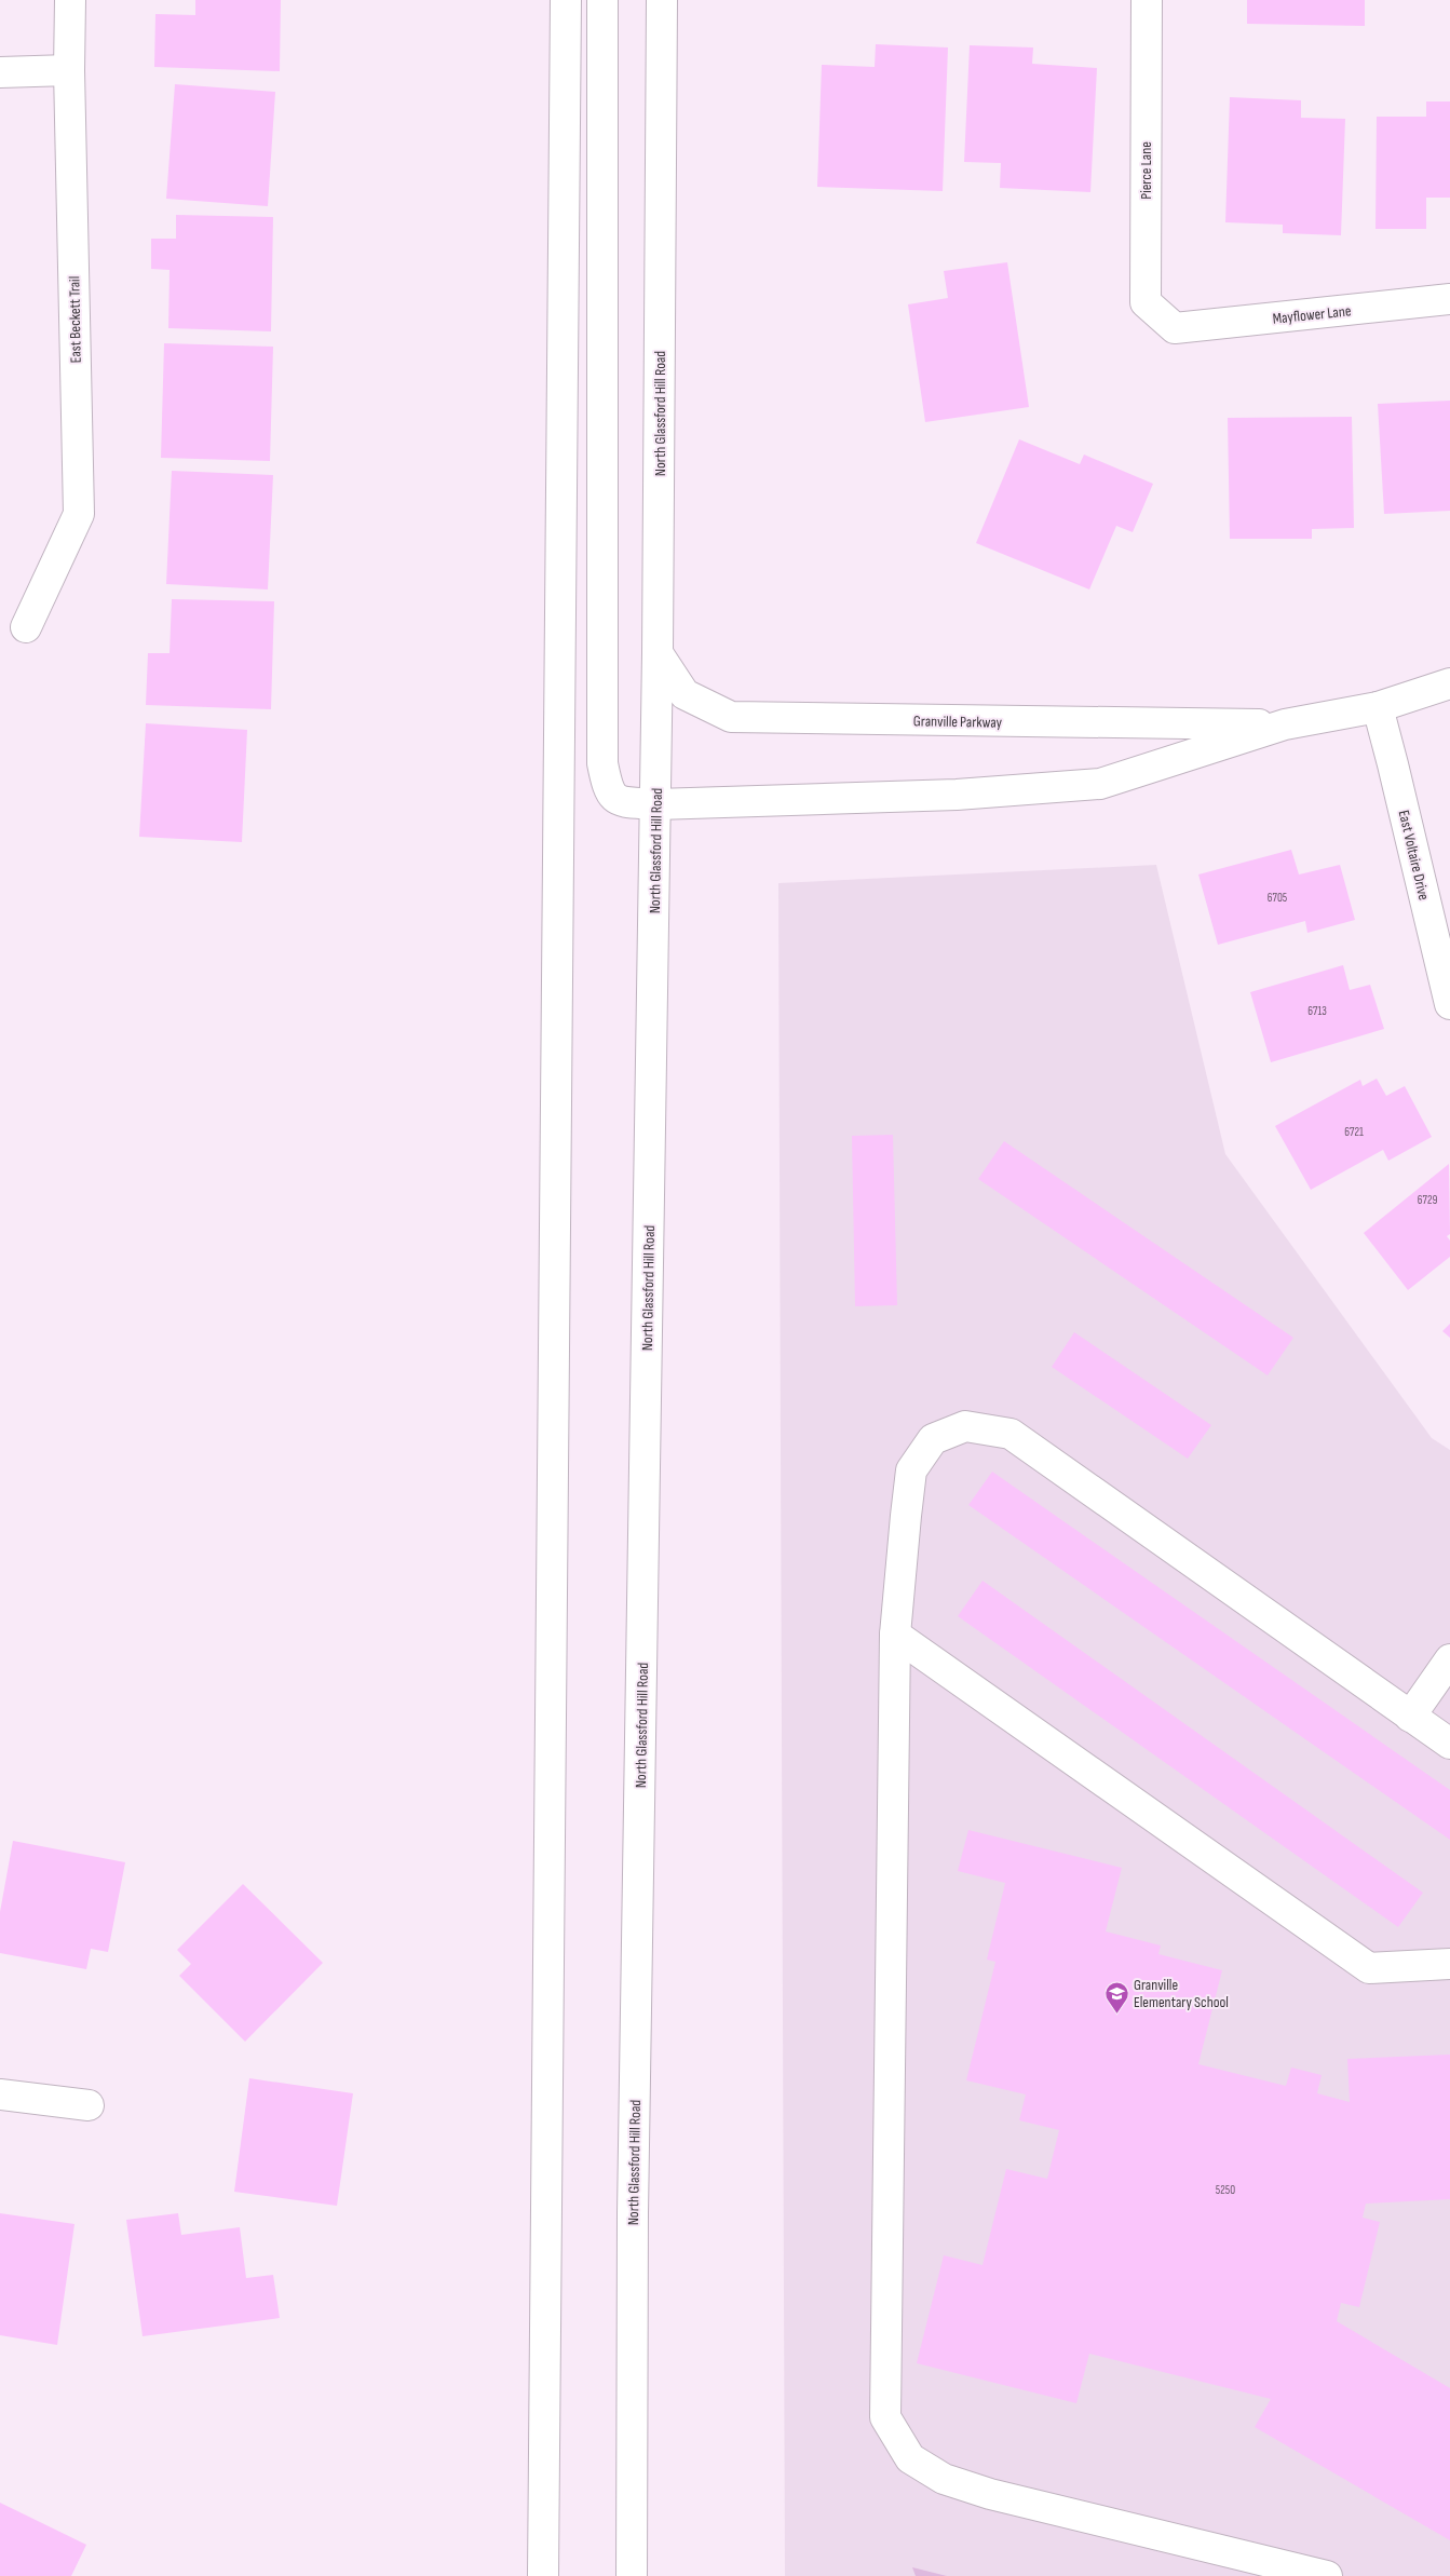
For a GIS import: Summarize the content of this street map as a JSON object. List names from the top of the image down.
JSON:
{
  "streets": {
    "main road": [
      "Pierce Lane",
      "Mayflower Lane",
      "East Beckett Trail",
      "North Glassford Hill Road",
      "Granville Parkway",
      "East Voltaire Drive"
    ]
  },
  "crossings": [
    ["Pierce Lane", "Mayflower Lane"],
    ["North Glassford Hill Road", "Granville Parkway"],
    ["Granville Parkway", "East Voltaire Drive"]
  ],
  "places": {
    "school or university": ["Granville Elementary School"]
  },
  "house_numbers": [
    "6705",
    "6713",
    "6721",
    "6729",
    "5250"
  ]
}
